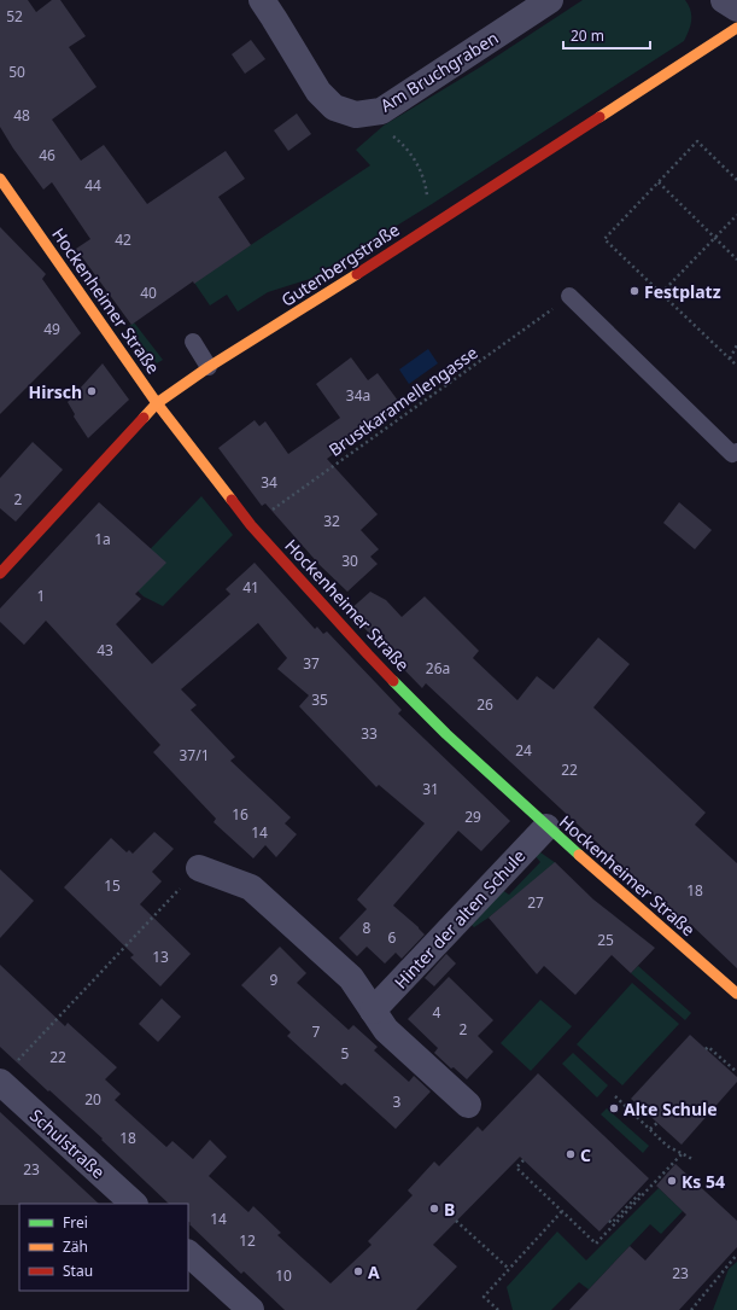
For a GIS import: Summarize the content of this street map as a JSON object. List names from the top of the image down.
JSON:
{
  "streets": {
    "street": [
      "Am Bruchgraben",
      "Gutenbergstraße",
      "Hockenheimer Straße",
      "Hinter der alten Schule",
      "Schulstraße"
    ],
    "path": ["Brustkaramellengasse"]
  },
  "crossings": [
    ["Gutenbergstraße", "Hockenheimer Straße"],
    ["Hockenheimer Straße", "Brustkaramellengasse"],
    ["Hockenheimer Straße", "Hinter der alten Schule"]
  ],
  "places": [
    "Festplatz",
    "Hirsch",
    "Alte Schule",
    "C",
    "Ks 54",
    "B",
    "A"
  ],
  "house_numbers": [
    "52",
    "50",
    "48",
    "46",
    "44",
    "42",
    "40",
    "49",
    "34a",
    "34",
    "2",
    "32",
    "1a",
    "30",
    "41",
    "1",
    "43",
    "37",
    "26a",
    "35",
    "26",
    "33",
    "24",
    "37/1",
    "22",
    "31",
    "16",
    "29",
    "14",
    "15",
    "18",
    "27",
    "8",
    "6",
    "25",
    "13",
    "9",
    "4",
    "2",
    "7",
    "5",
    "22",
    "20",
    "3",
    "18",
    "23",
    "14",
    "12",
    "23",
    "10"
  ],
  "legend": ["Frei", "Zäh", "Stau"],
  "scale_bar": "20 m"
}
